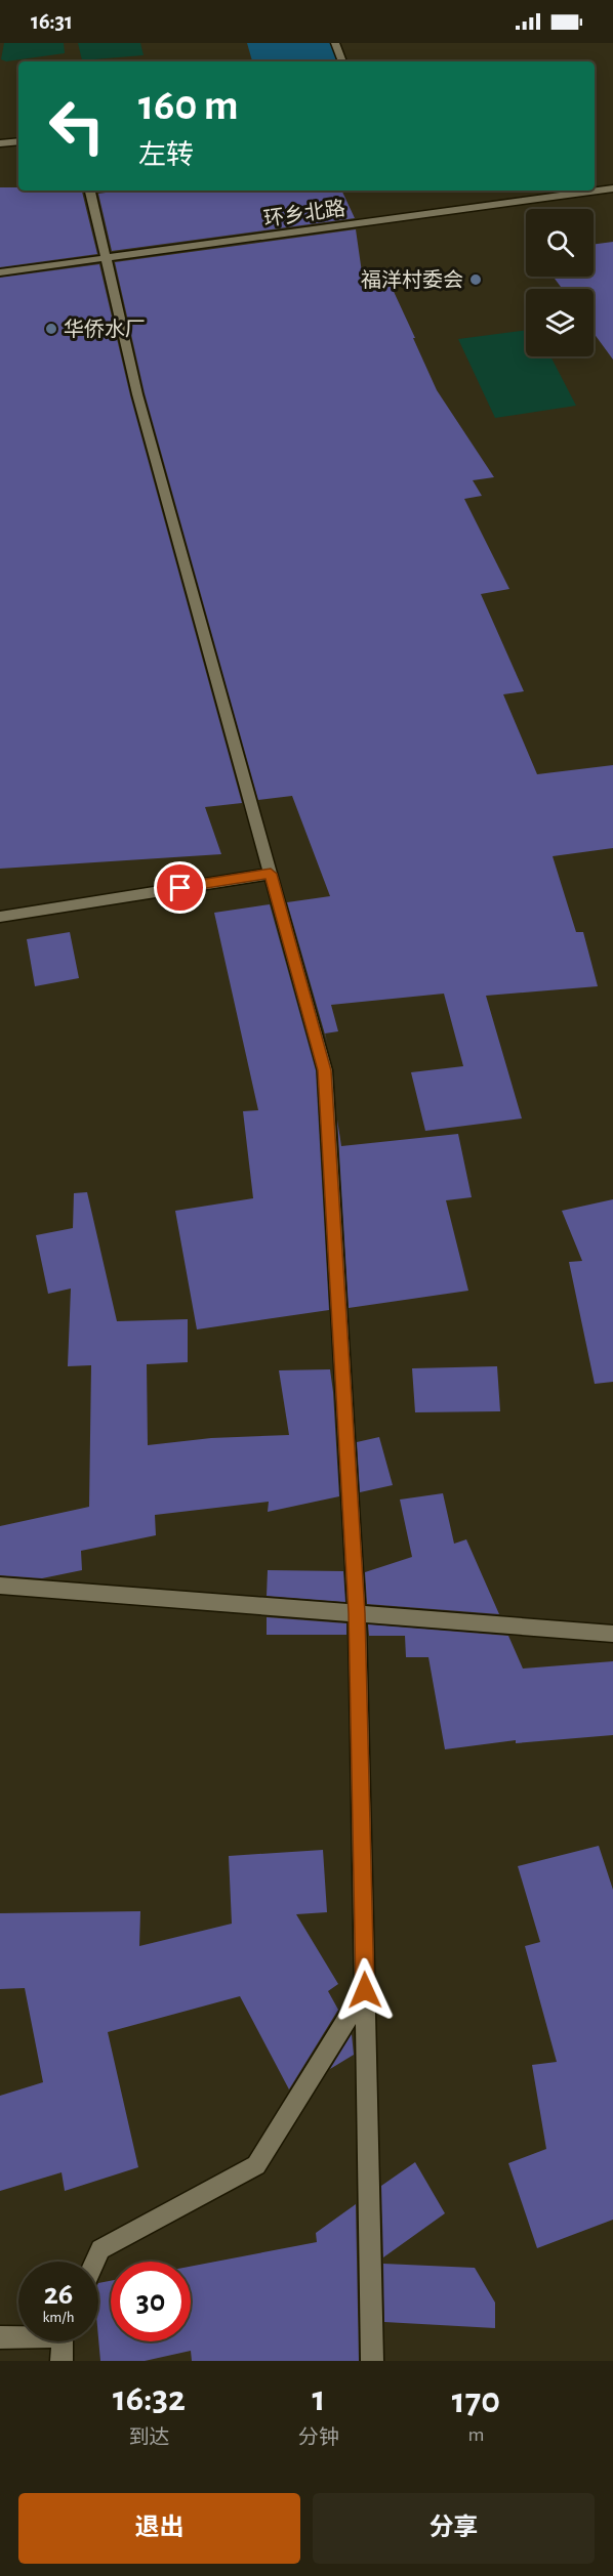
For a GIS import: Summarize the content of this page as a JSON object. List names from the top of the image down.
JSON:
{
  "streets": {
    "street": ["环乡北路"]
  },
  "places": ["福洋村委会", "华侨水厂"],
  "page": {
    "status": "16:31",
    "turn": ["160 m", "左转"],
    "speed": "26 km/h",
    "limit": "30",
    "eta": [
      "16:32",
      "到达",
      "1",
      "分钟",
      "170",
      "m"
    ],
    "buttons": ["退出", "分享"]
  }
}
